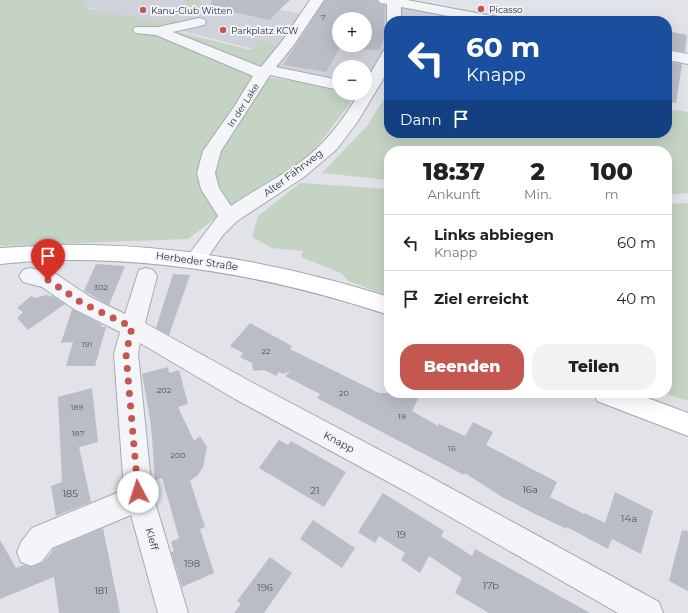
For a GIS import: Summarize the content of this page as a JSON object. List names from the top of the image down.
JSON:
{
  "streets": {
    "main road": ["Herbeder Straße"],
    "street": [
      "In der Lake",
      "Alter Fährweg",
      "Knapp",
      "Kleff"
    ]
  },
  "crossings": [
    ["In der Lake", "Alter Fährweg"],
    ["Alter Fährweg", "Herbeder Straße"],
    ["Knapp", "Kleff"]
  ],
  "places": ["Picasso", "Kanu-Club Witten", "Parkplatz KCW"],
  "house_numbers": [
    "7",
    "302",
    "191",
    "22",
    "202",
    "20",
    "189",
    "18",
    "187",
    "16",
    "200",
    "16a",
    "21",
    "185",
    "14a",
    "19",
    "198",
    "17b",
    "196",
    "181"
  ],
  "page": {
    "map_buttons": ["+", "−"],
    "turn": ["60 m", "Knapp"],
    "then": "Dann",
    "eta": [
      "18:37",
      "Ankunft",
      "2",
      "Min.",
      "100",
      "m"
    ],
    "list": [
      {
        "name": "Links abbiegen",
        "note": "Knapp",
        "value": "60 m"
      },
      {
        "name": "Ziel erreicht",
        "value": "40 m"
      }
    ],
    "buttons": ["Beenden", "Teilen"]
  }
}
